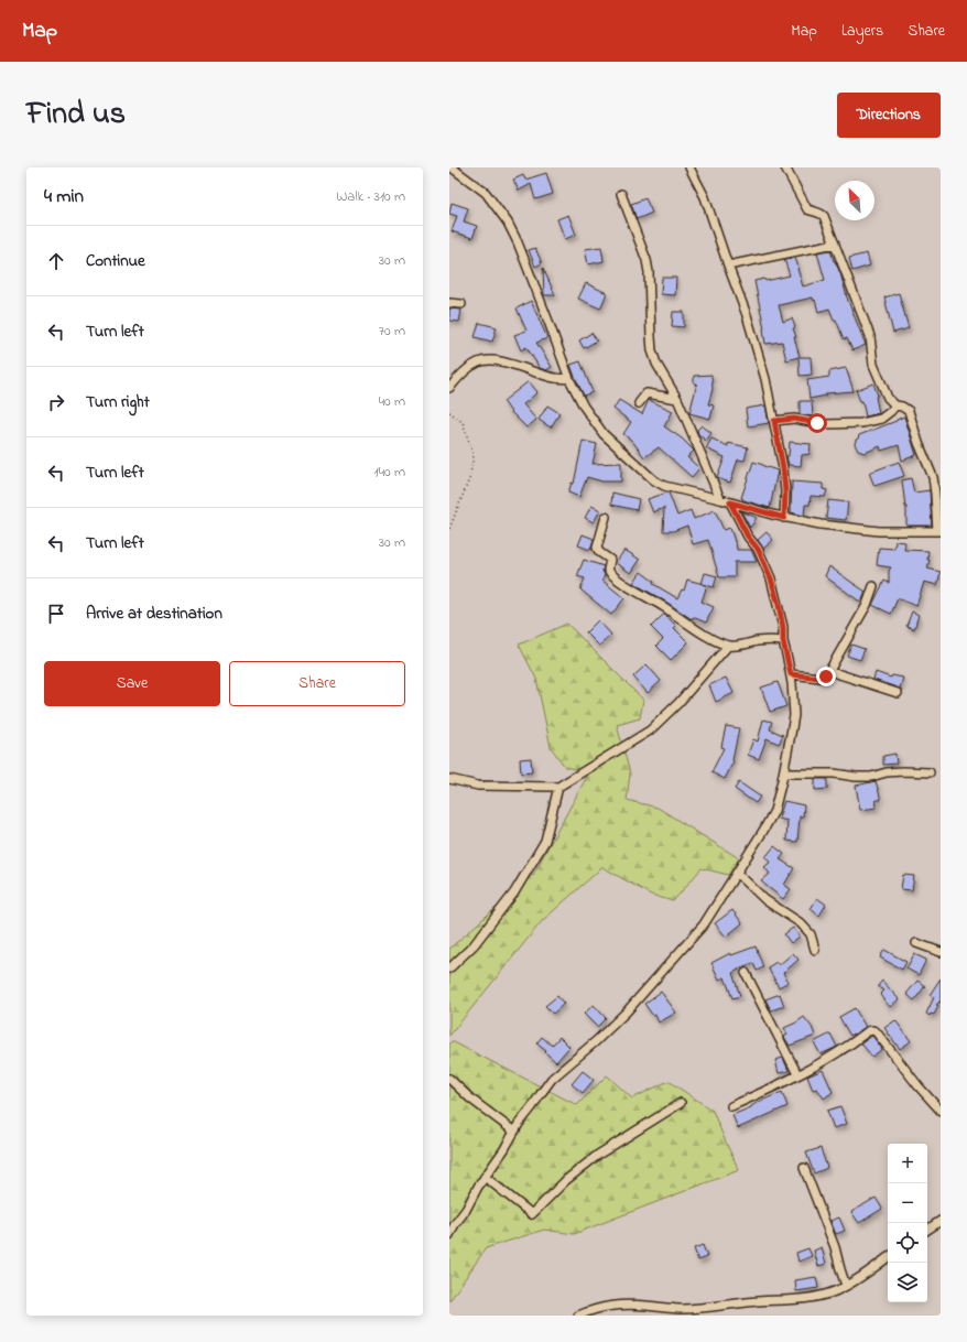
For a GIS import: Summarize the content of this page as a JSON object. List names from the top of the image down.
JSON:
{
  "north": "top left",
  "page": {
    "header": "Map",
    "nav": ["Map", "Layers", "Share"],
    "title": "Find us",
    "buttons": [
      "Directions",
      ["Save", "Share"]
    ],
    "heading": ["4 min", "Walk · 310 m"],
    "list": [
      ["Continue", "30 m"],
      ["Turn left", "70 m"],
      ["Turn right", "40 m"],
      ["Turn left", "140 m"],
      ["Turn left", "30 m"],
      "Arrive at destination"
    ],
    "map_buttons": ["+", "−"]
  }
}
